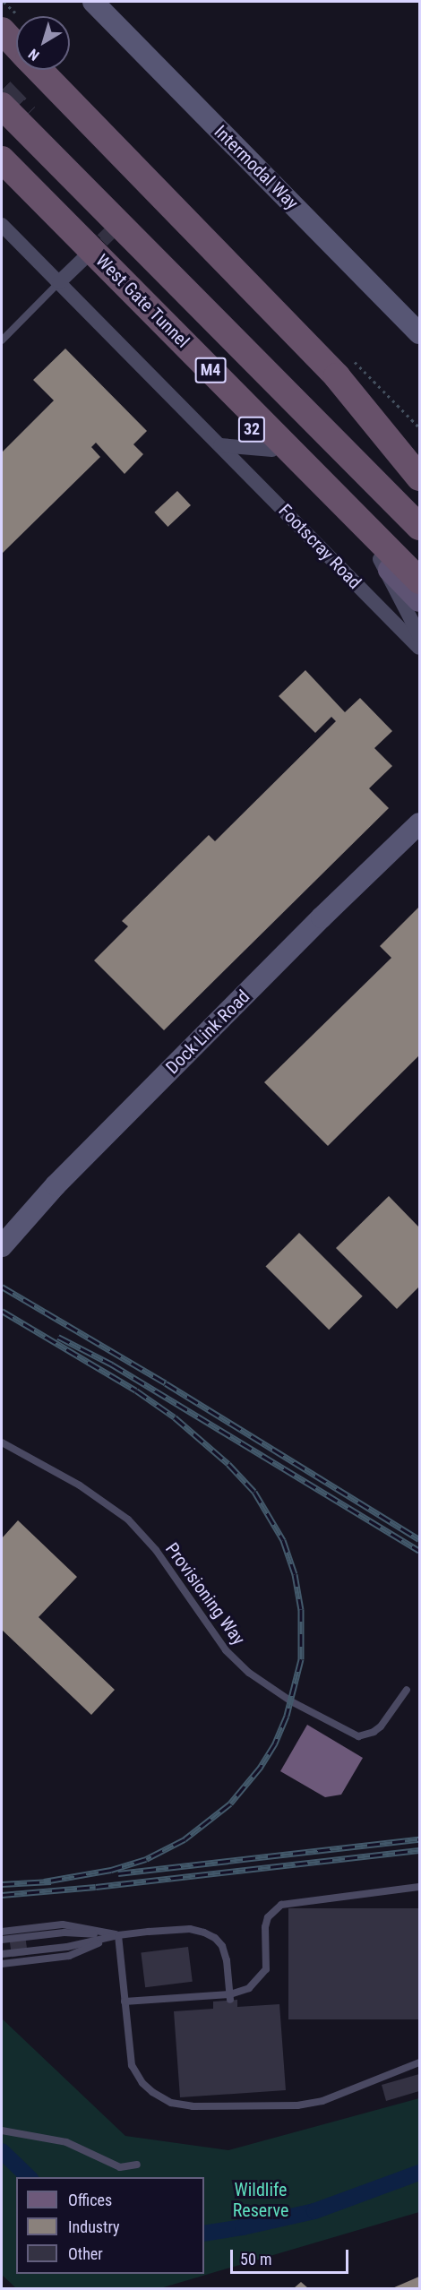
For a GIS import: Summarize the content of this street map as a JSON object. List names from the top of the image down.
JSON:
{
  "streets": {
    "highway": ["West Gate Tunnel", "M4"],
    "main road": [
      "Intermodal Way",
      "32",
      "Footscray Road",
      "Dock Link Road"
    ],
    "lane": ["Provisioning Way"]
  },
  "parks": ["Wildlife Reserve"],
  "legend": ["Offices", "Industry", "Other"],
  "scale_bar": "50 m",
  "north": "bottom left"
}
